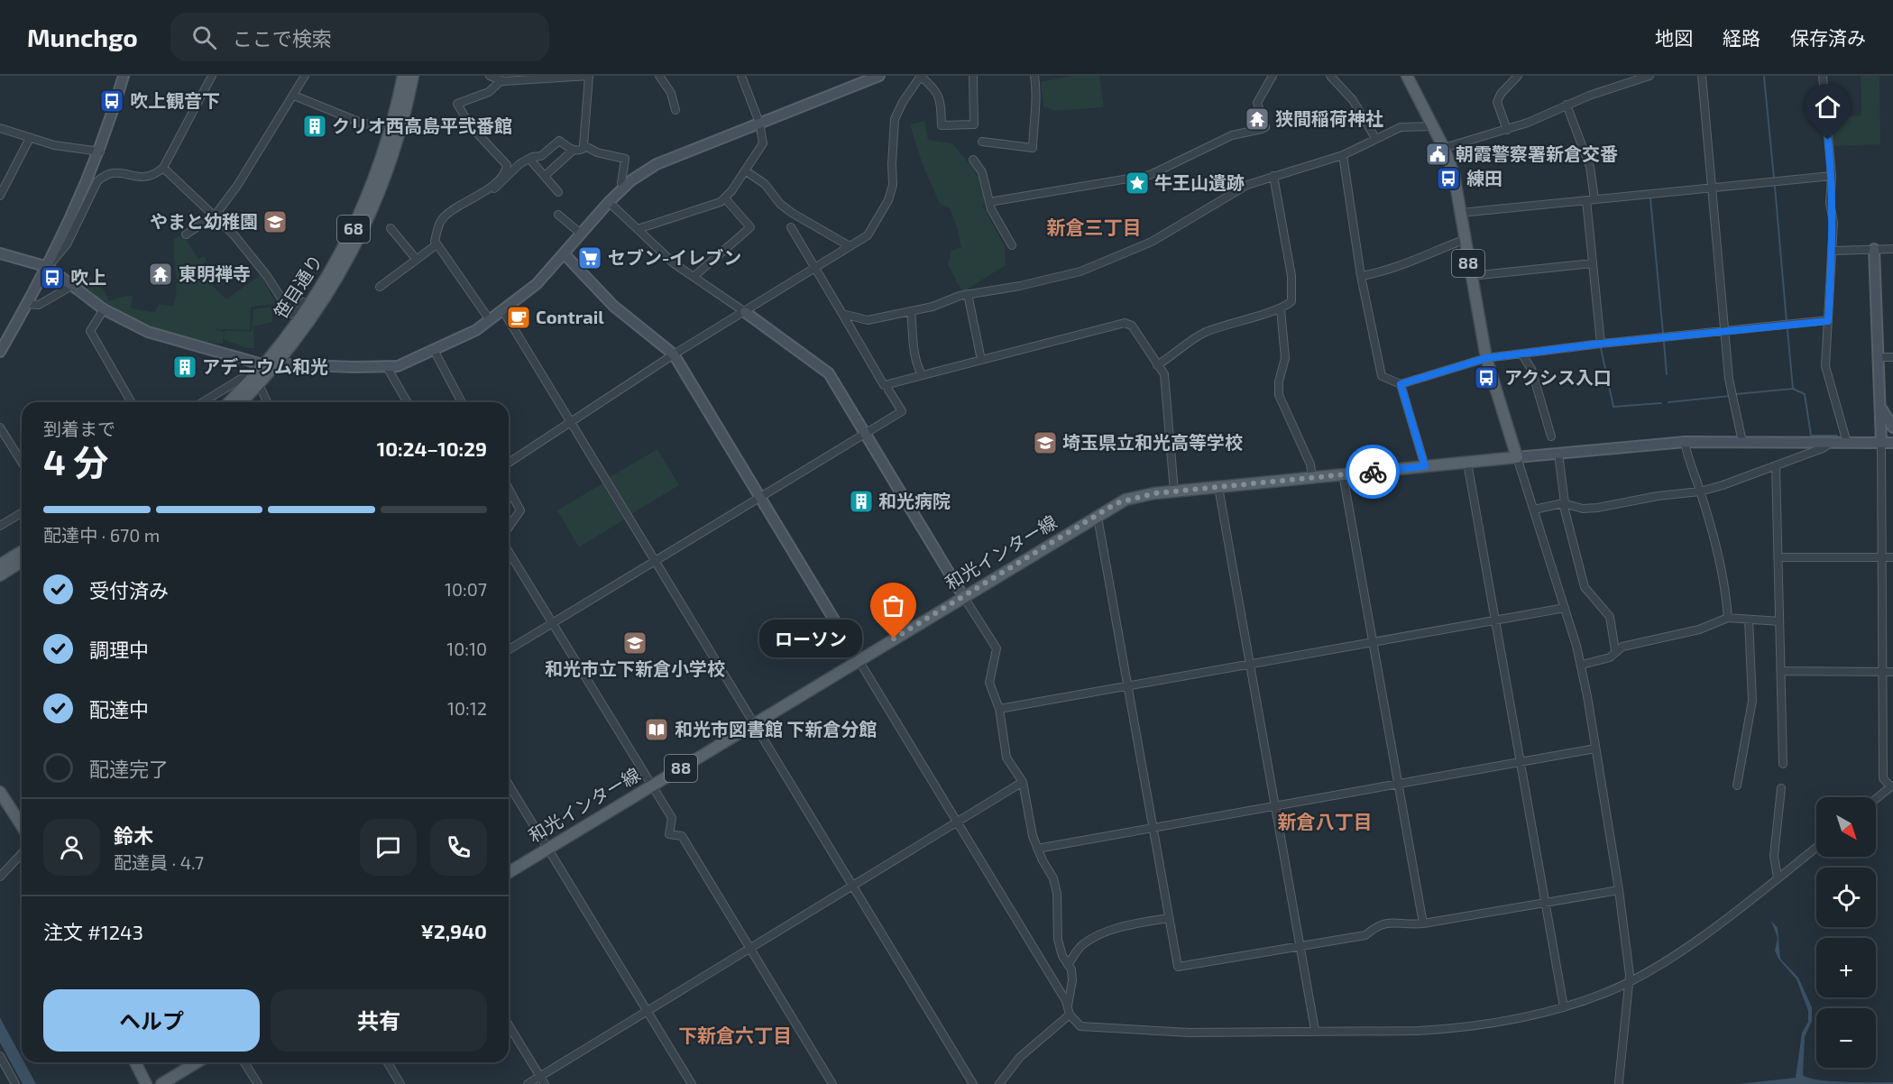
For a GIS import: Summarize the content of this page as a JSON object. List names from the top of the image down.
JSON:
{
  "streets": {
    "main road": [
      "68",
      "88",
      "笹目通り",
      "和光インター線"
    ]
  },
  "crossings": [
    ["88", "和光インター線"]
  ],
  "districts": ["新倉三丁目", "新倉八丁目", "下新倉六丁目"],
  "places": {
    "bus stop": [
      "吹上観音下",
      "練田",
      "吹上",
      "アクシス入口"
    ],
    "temple": ["狭間稲荷神社", "東明禅寺"],
    "building": ["クリオ西高島平弐番館", "アデニウム和光", "和光病院"],
    "public building": ["朝霞警察署新倉交番"],
    "place": ["牛王山遺跡"],
    "school or university": ["やまと幼稚園", "埼玉県立和光高等学校", "和光市立下新倉小学校"],
    "supermarket": ["セブン-イレブン"],
    "cafe": ["Contrail"],
    "other": ["ローソン"],
    "library": ["和光市図書館 下新倉分館"]
  },
  "north": "bottom right",
  "page": {
    "header": "Munchgo",
    "search": "ここで検索",
    "nav": ["地図", "経路", "保存済み"],
    "heading": ["4 分", "到着まで", "10:24–10:29"],
    "panel": [
      "鈴木",
      "配達員 · 4.7",
      "注文 #1243",
      "¥2,940"
    ],
    "bar": "配達中 · 670 m",
    "list": [
      ["受付済み", "10:07"],
      ["調理中", "10:10"],
      ["配達中", "10:12"],
      "配達完了"
    ],
    "bubble": "ローソン",
    "map_buttons": ["+", "−"],
    "buttons": ["ヘルプ", "共有"]
  }
}
